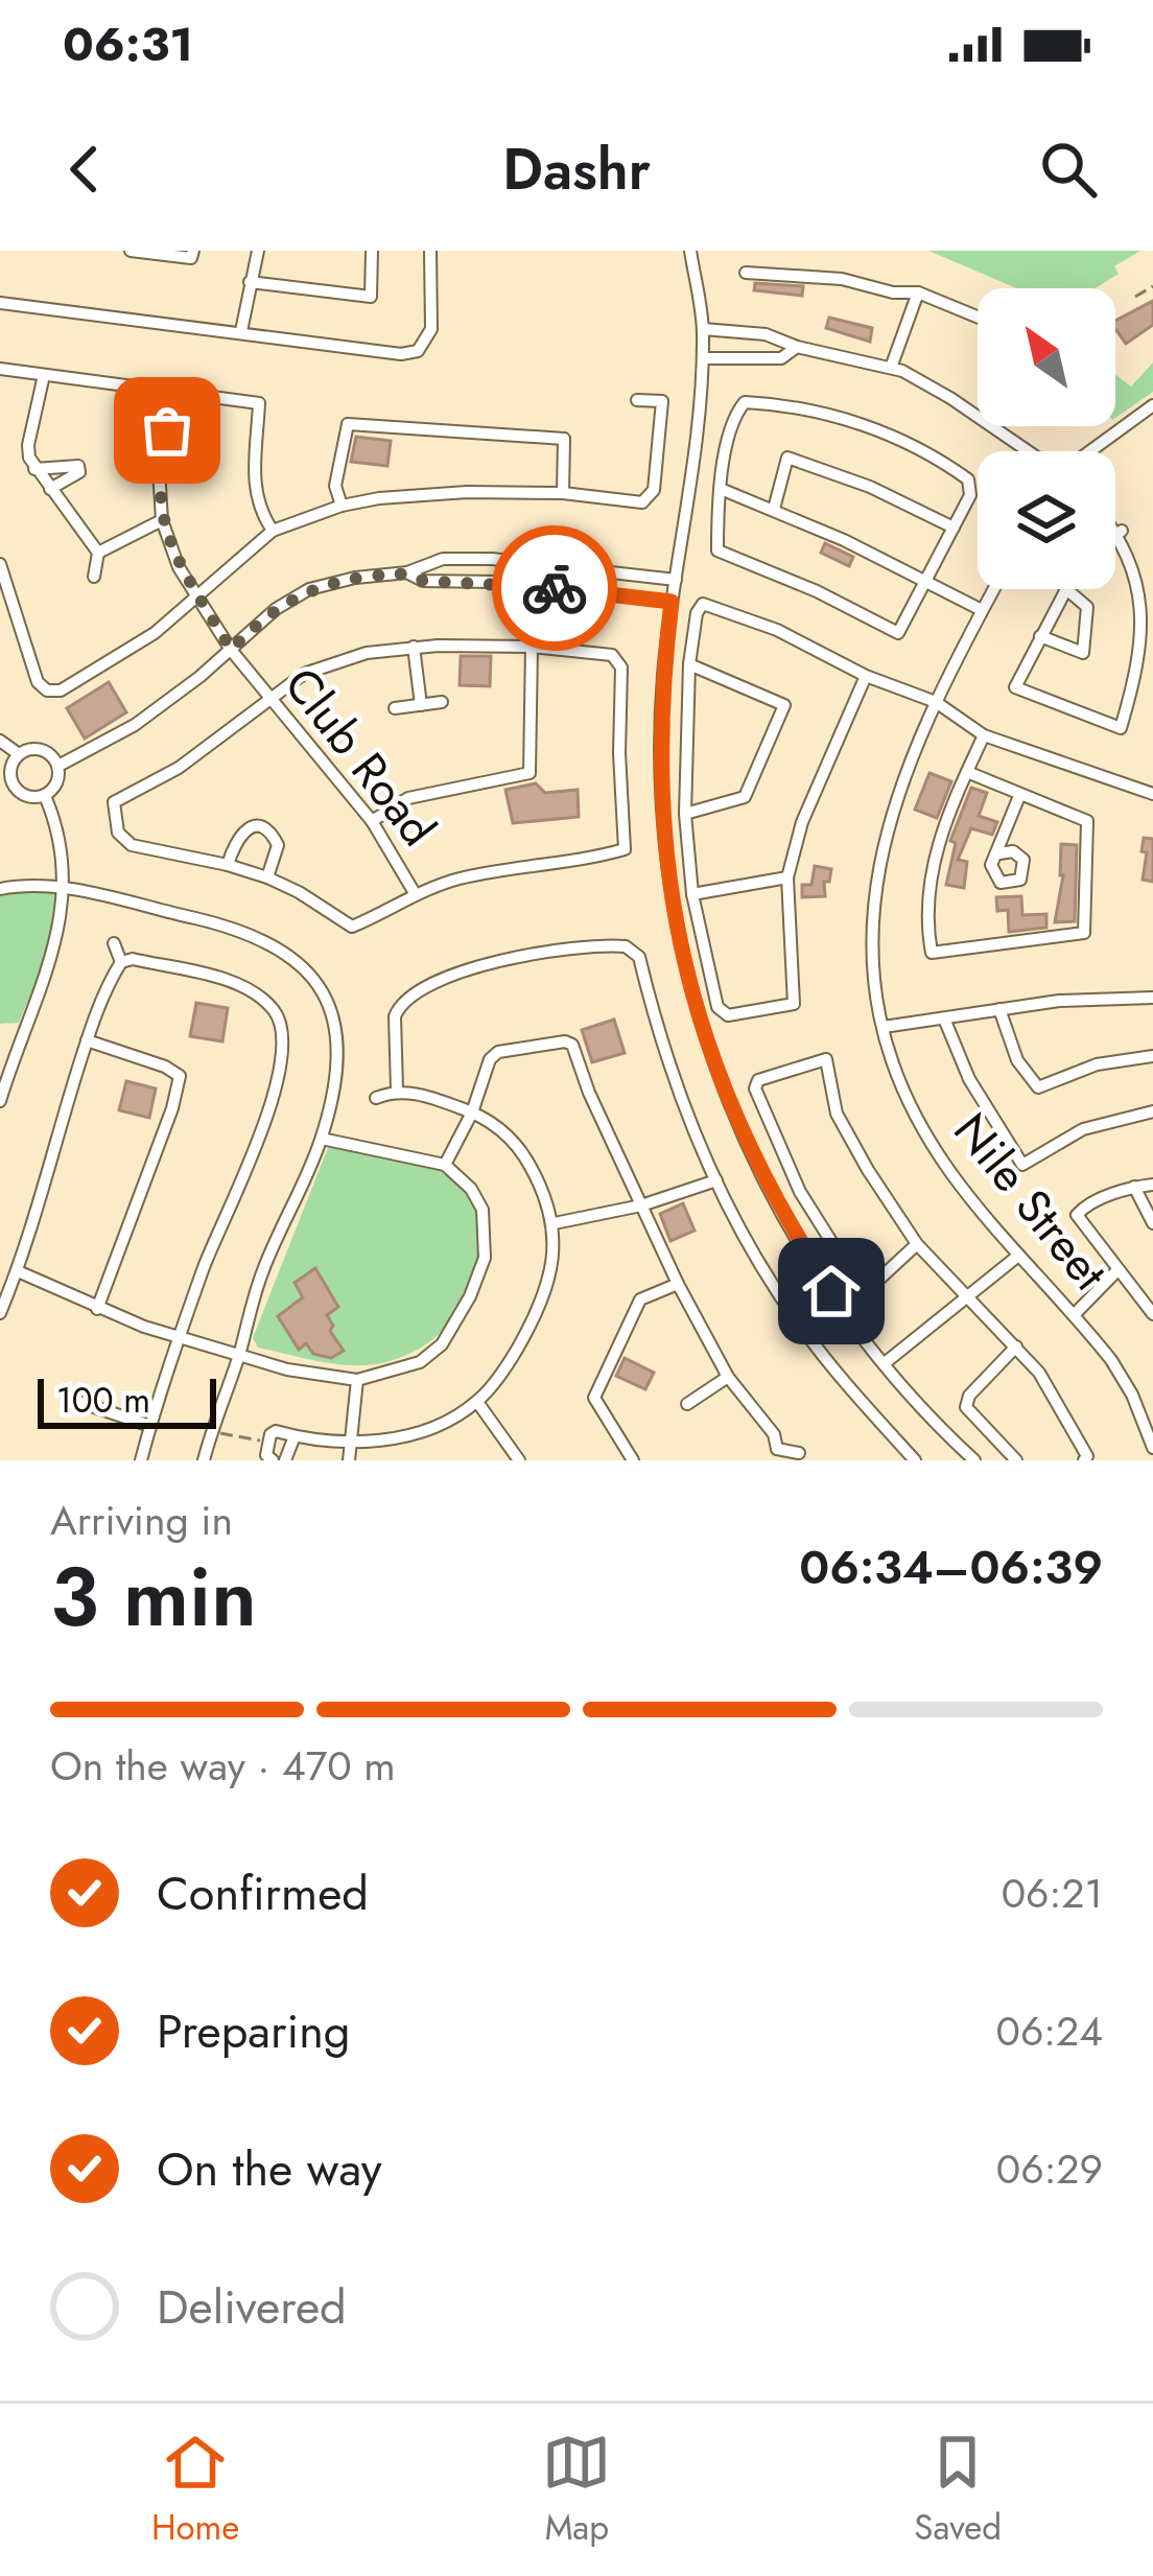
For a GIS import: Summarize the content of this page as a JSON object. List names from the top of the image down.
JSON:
{
  "streets": {
    "street": ["Club Road", "Nile Street"]
  },
  "scale_bar": "100 m",
  "north": "top left",
  "page": {
    "status": "06:31",
    "header": "Dashr",
    "scale": "100 m",
    "heading": ["3 min", "Arriving in", "06:34–06:39"],
    "bar": "On the way · 470 m",
    "list": [
      ["Confirmed", "06:21"],
      ["Preparing", "06:24"],
      ["On the way", "06:29"],
      "Delivered"
    ],
    "tabs": ["Home", "Map", "Saved"]
  }
}
